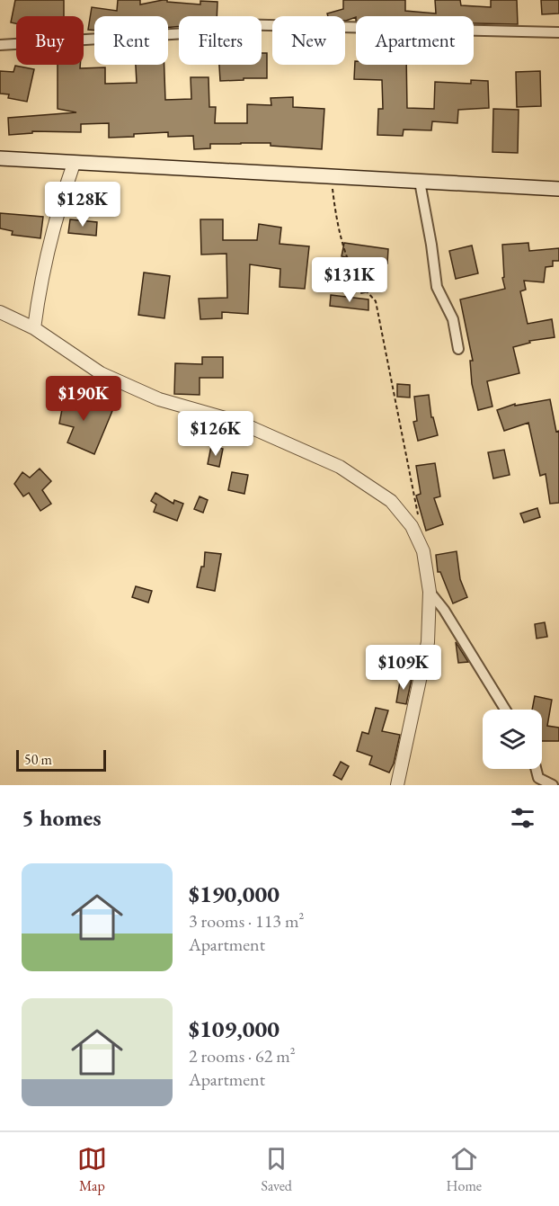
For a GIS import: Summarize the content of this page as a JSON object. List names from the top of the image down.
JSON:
{
  "scale_bar": "50 m",
  "page": {
    "chip": [
      "Buy",
      "Rent",
      "Filters",
      "New",
      "Apartment"
    ],
    "price": [
      "$128K",
      "$131K",
      "$190K",
      "$126K",
      "$109K"
    ],
    "scale": "50 m",
    "heading": "5 homes",
    "list": [
      {
        "name": "$190,000",
        "note": "3 rooms · 113 m² · Apartment"
      },
      {
        "name": "$109,000",
        "note": "2 rooms · 62 m² · Apartment"
      }
    ],
    "tabs": ["Map", "Saved", "Home"]
  }
}
